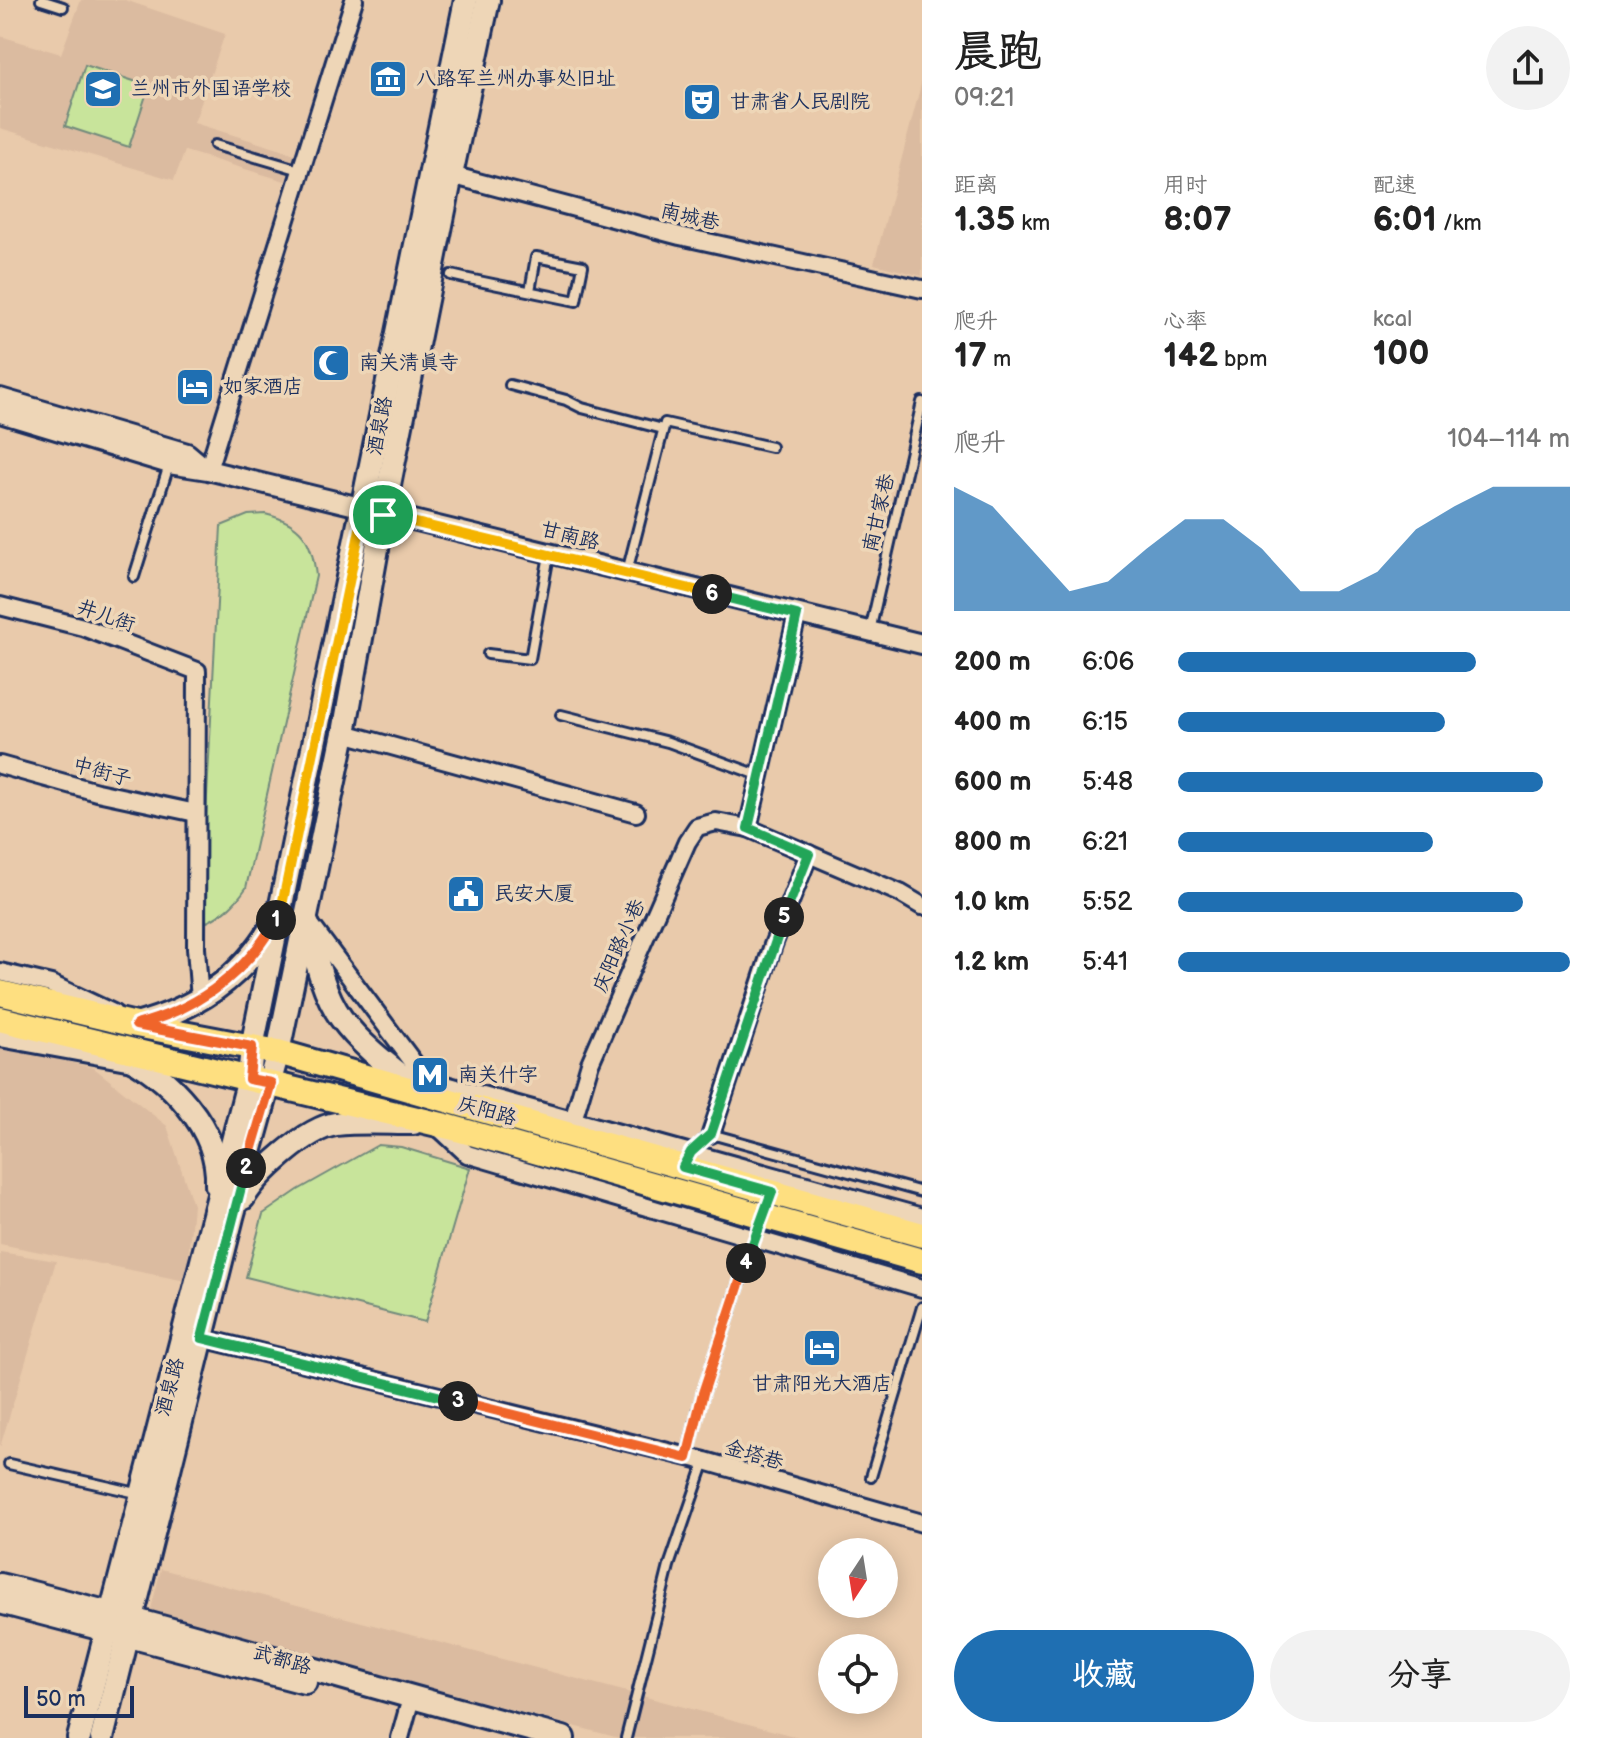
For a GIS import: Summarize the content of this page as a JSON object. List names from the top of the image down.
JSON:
{
  "streets": {
    "main road": ["酒泉路", "庆阳路", "武都路"],
    "street": [
      "南城巷",
      "甘南路",
      "井儿街",
      "中街子",
      "庆阳路小巷",
      "金塔巷"
    ],
    "lane": ["南甘家巷"]
  },
  "crossings": [
    ["南城巷", "酒泉路"],
    ["酒泉路", "甘南路"],
    ["酒泉路", "庆阳路"],
    ["酒泉路", "金塔巷"],
    ["酒泉路", "武都路"],
    ["南甘家巷", "甘南路"],
    ["井儿街", "中街子"],
    ["庆阳路小巷", "庆阳路"]
  ],
  "places": {
    "museum": ["八路军兰州办事处旧址"],
    "school or university": ["兰州市外国语学校"],
    "theatre": ["甘肃省人民剧院"],
    "mosque": ["南关清真寺"],
    "hotel": ["如家酒店", "甘肃阳光大酒店"],
    "public building": ["民安大厦"],
    "metro station": ["南关什字"]
  },
  "scale_bar": "50 m",
  "north": "bottom",
  "page": {
    "heading": ["晨跑", "09:21"],
    "stats": [
      ["距离", "1.35 km"],
      ["用时", "8:07"],
      ["配速", "6:01 /km"],
      ["爬升", "17 m"],
      ["心率", "142 bpm"],
      ["kcal", "100"]
    ],
    "chart": ["爬升", "104–114 m"],
    "pins": [
      "6",
      "5",
      "1",
      "2",
      "4",
      "3"
    ],
    "list": [
      {
        "name": "200 m",
        "note": "6:06"
      },
      {
        "name": "400 m",
        "note": "6:15"
      },
      {
        "name": "600 m",
        "note": "5:48"
      },
      {
        "name": "800 m",
        "note": "6:21"
      },
      {
        "name": "1.0 km",
        "note": "5:52"
      },
      {
        "name": "1.2 km",
        "note": "5:41"
      }
    ],
    "buttons": ["收藏", "分享"],
    "scale": "50 m"
  }
}
